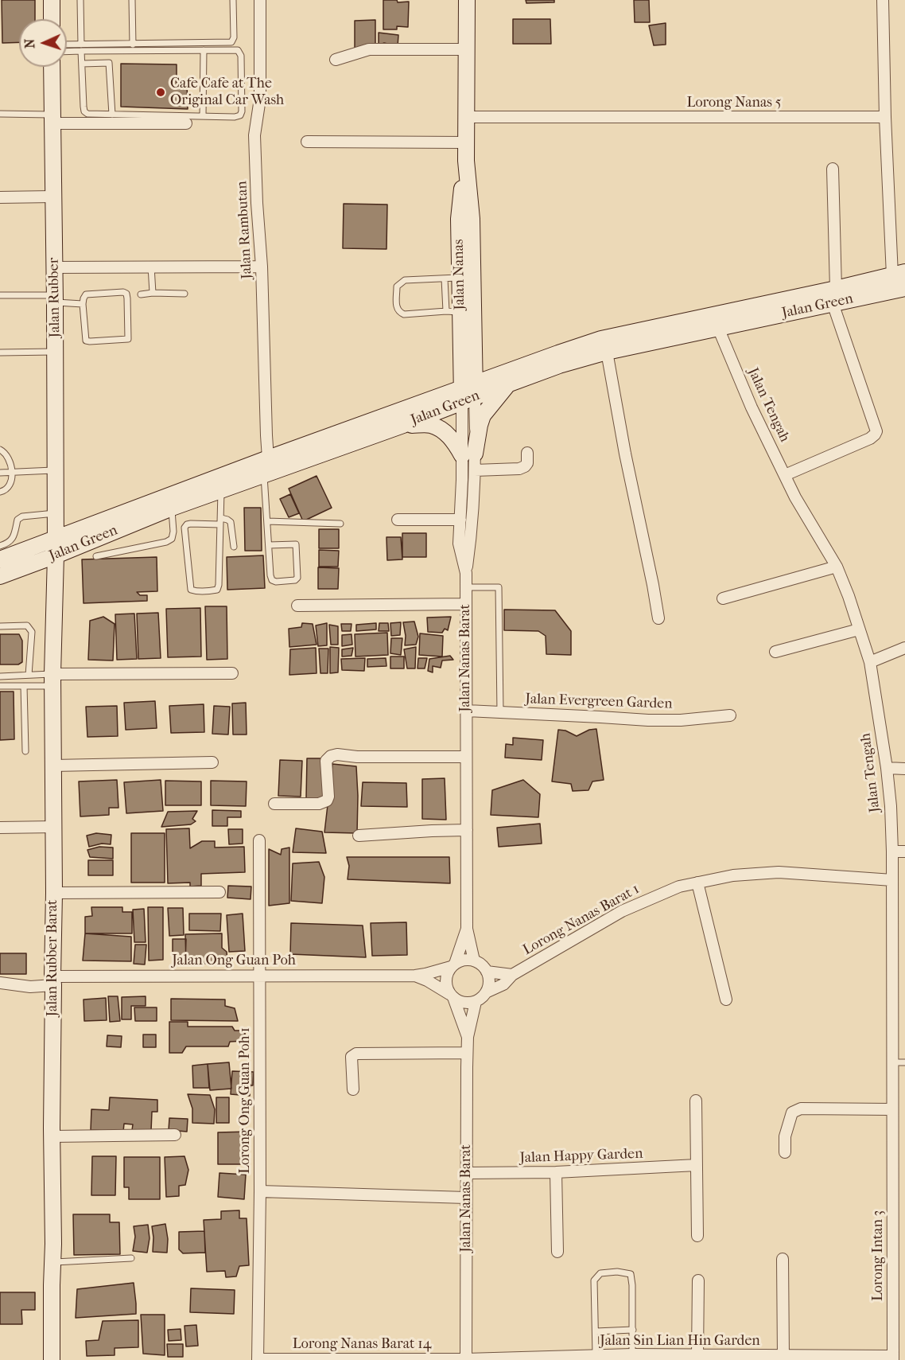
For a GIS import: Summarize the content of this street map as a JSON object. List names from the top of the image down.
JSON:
{
  "streets": {
    "main road": [
      "Jalan Nanas",
      "Jalan Rubber",
      "Jalan Green",
      "Jalan Rubber Barat"
    ],
    "street": [
      "Lorong Nanas 5",
      "Jalan Rambutan",
      "Jalan Tengah",
      "Jalan Nanas Barat",
      "Jalan Evergreen Garden",
      "Lorong Nanas Barat 1",
      "Jalan Ong Guan Poh",
      "Lorong Ong Guan Poh 1",
      "Jalan Happy Garden",
      "Lorong Intan 3",
      "Jalan Sin Lian Hin Garden",
      "Lorong Nanas Barat 14"
    ]
  },
  "crossings": [
    ["Lorong Nanas 5", "Jalan Nanas"],
    ["Jalan Rambutan", "Jalan Green"],
    ["Jalan Nanas", "Jalan Green"],
    ["Jalan Rubber", "Jalan Green"],
    ["Jalan Rubber", "Jalan Rubber Barat"],
    ["Jalan Green", "Jalan Tengah"],
    ["Jalan Green", "Jalan Rubber Barat"],
    ["Jalan Tengah", "Lorong Nanas Barat 1"],
    ["Jalan Tengah", "Lorong Intan 3"],
    ["Jalan Nanas Barat", "Jalan Evergreen Garden"],
    ["Jalan Nanas Barat", "Lorong Nanas Barat 1"],
    ["Jalan Nanas Barat", "Jalan Ong Guan Poh"],
    ["Jalan Nanas Barat", "Jalan Happy Garden"],
    ["Jalan Nanas Barat", "Jalan Sin Lian Hin Garden"],
    ["Jalan Nanas Barat", "Lorong Nanas Barat 14"],
    ["Lorong Nanas Barat 1", "Jalan Ong Guan Poh"],
    ["Jalan Rubber Barat", "Jalan Ong Guan Poh"],
    ["Jalan Ong Guan Poh", "Lorong Ong Guan Poh 1"],
    ["Lorong Ong Guan Poh 1", "Lorong Nanas Barat 14"],
    ["Lorong Intan 3", "Jalan Sin Lian Hin Garden"],
    ["Jalan Sin Lian Hin Garden", "Lorong Nanas Barat 14"]
  ],
  "places": ["Cafe Cafe at The Original Car Wash"],
  "north": "left"
}
